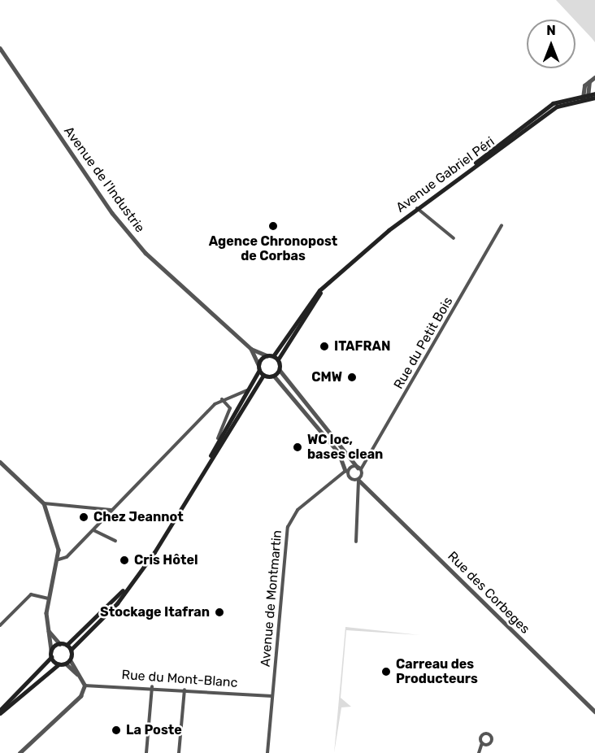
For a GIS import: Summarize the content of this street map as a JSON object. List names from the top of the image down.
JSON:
{
  "streets": {
    "main road": ["Avenue Gabriel Péri"],
    "street": [
      "Avenue de l'Industrie",
      "Rue du Petit Bois",
      "Rue des Corbeges",
      "Avenue de Montmartin",
      "Rue du Mont-Blanc"
    ]
  },
  "crossings": [
    ["Avenue Gabriel Péri", "Avenue de l'Industrie"],
    ["Rue du Petit Bois", "Rue des Corbeges"],
    ["Rue des Corbeges", "Avenue de Montmartin"],
    ["Avenue de Montmartin", "Rue du Mont-Blanc"]
  ],
  "places": [
    "Agence Chronopost de Corbas",
    "ITAFRAN",
    "CMW",
    "WC loc, bases clean",
    "Chez Jeannot",
    "Cris Hôtel",
    "Stockage Itafran",
    "Carreau des Producteurs",
    "La Poste"
  ],
  "north": "top"
}
